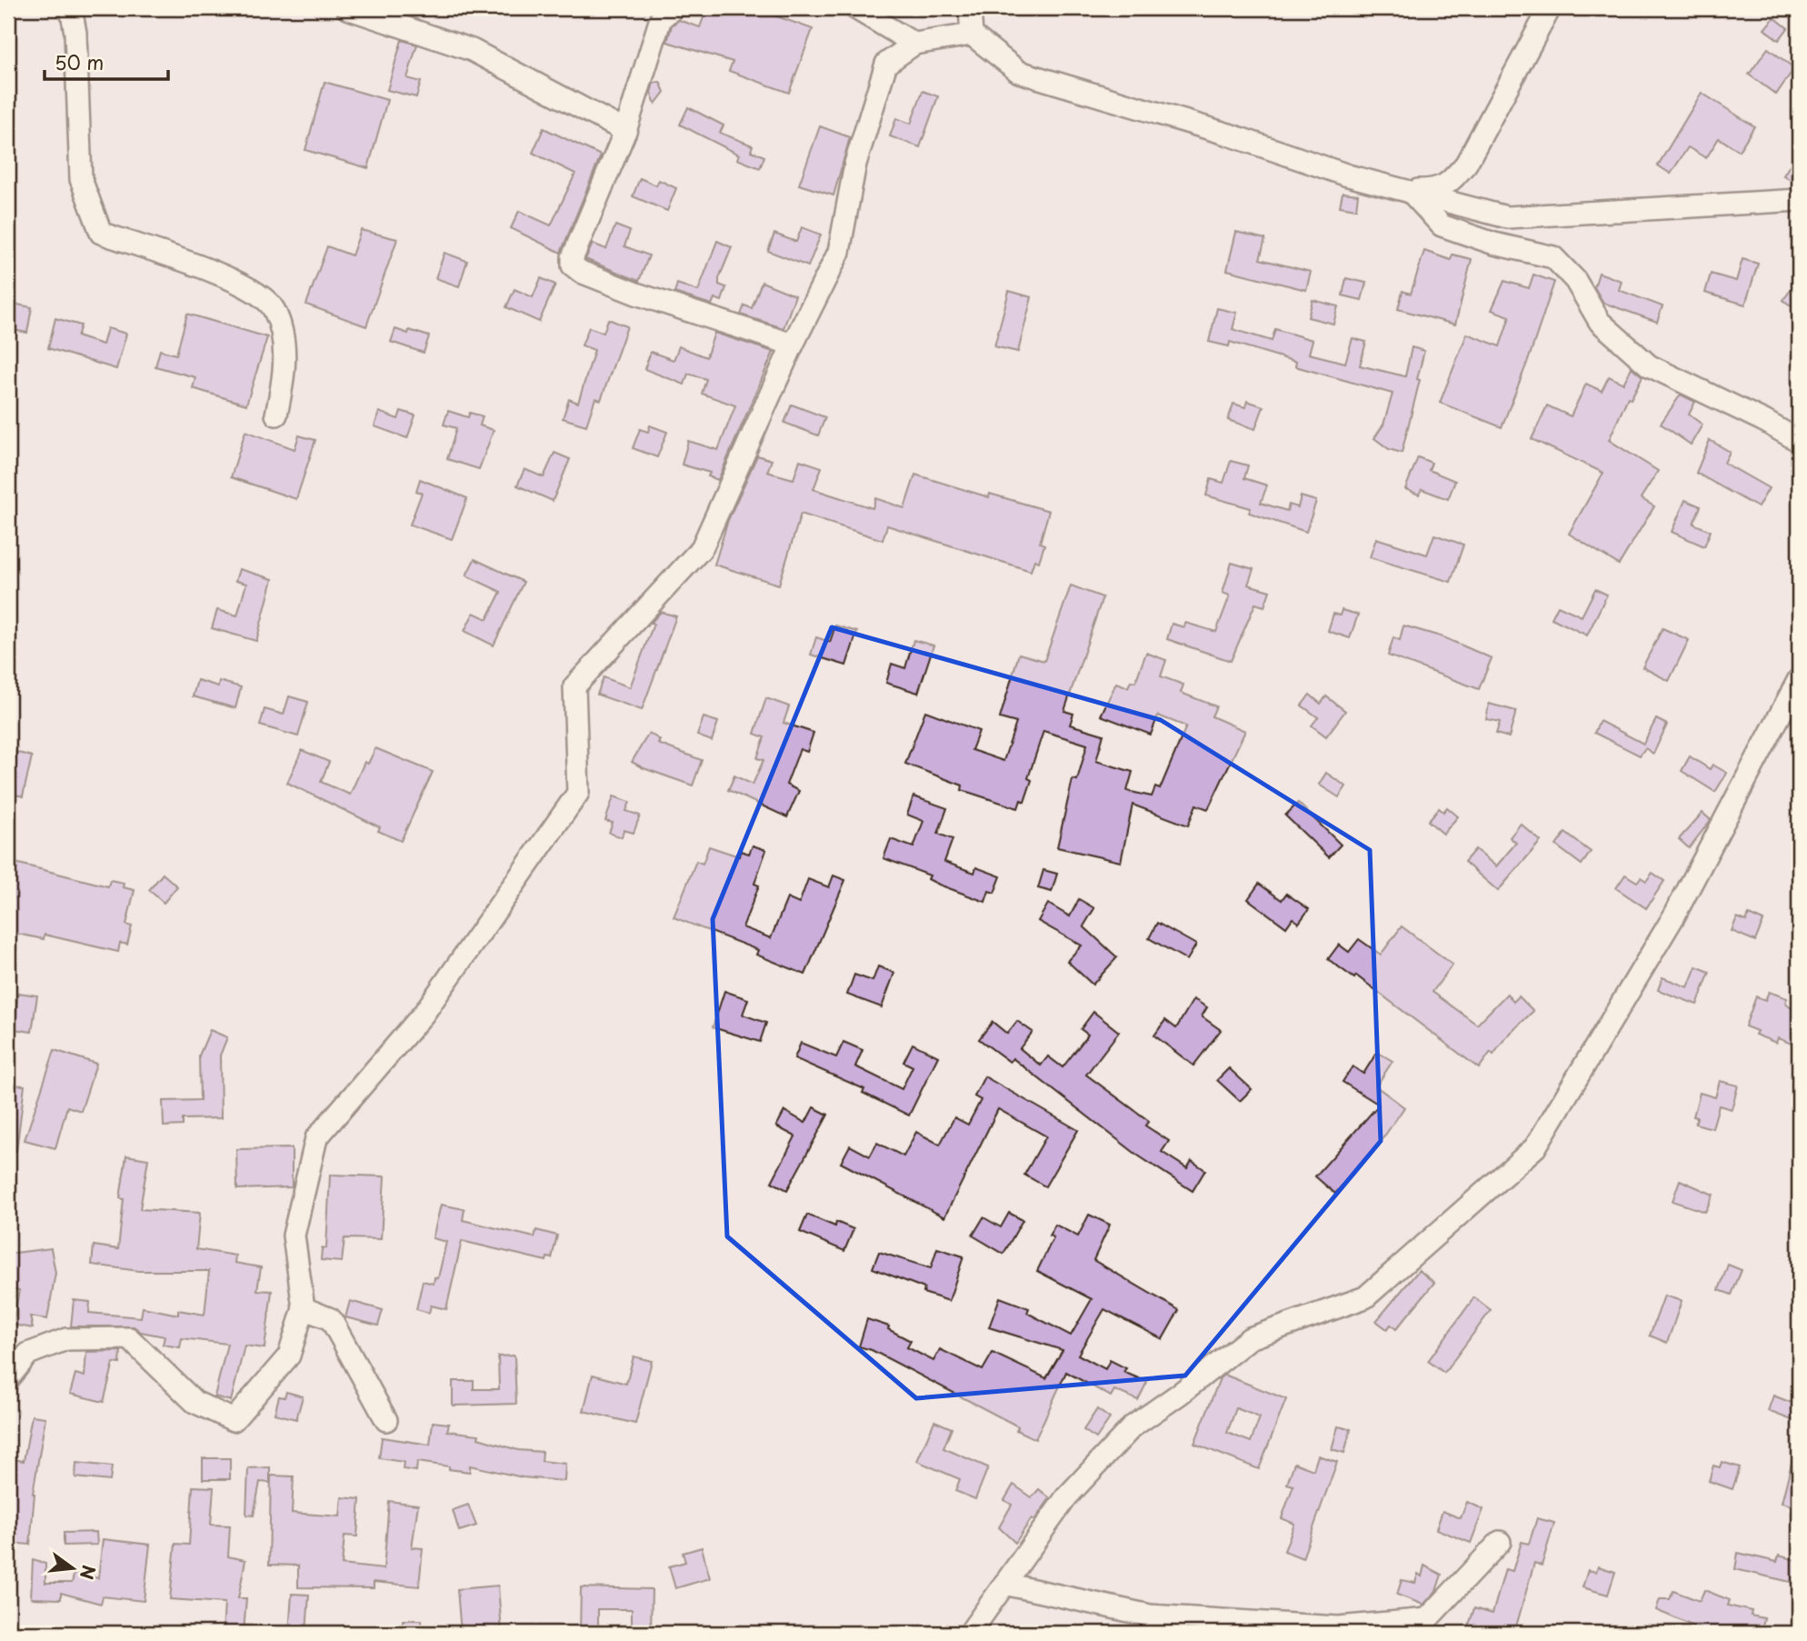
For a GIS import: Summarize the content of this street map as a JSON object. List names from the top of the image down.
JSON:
{
  "scale_bar": "50 m",
  "north": "right"
}
